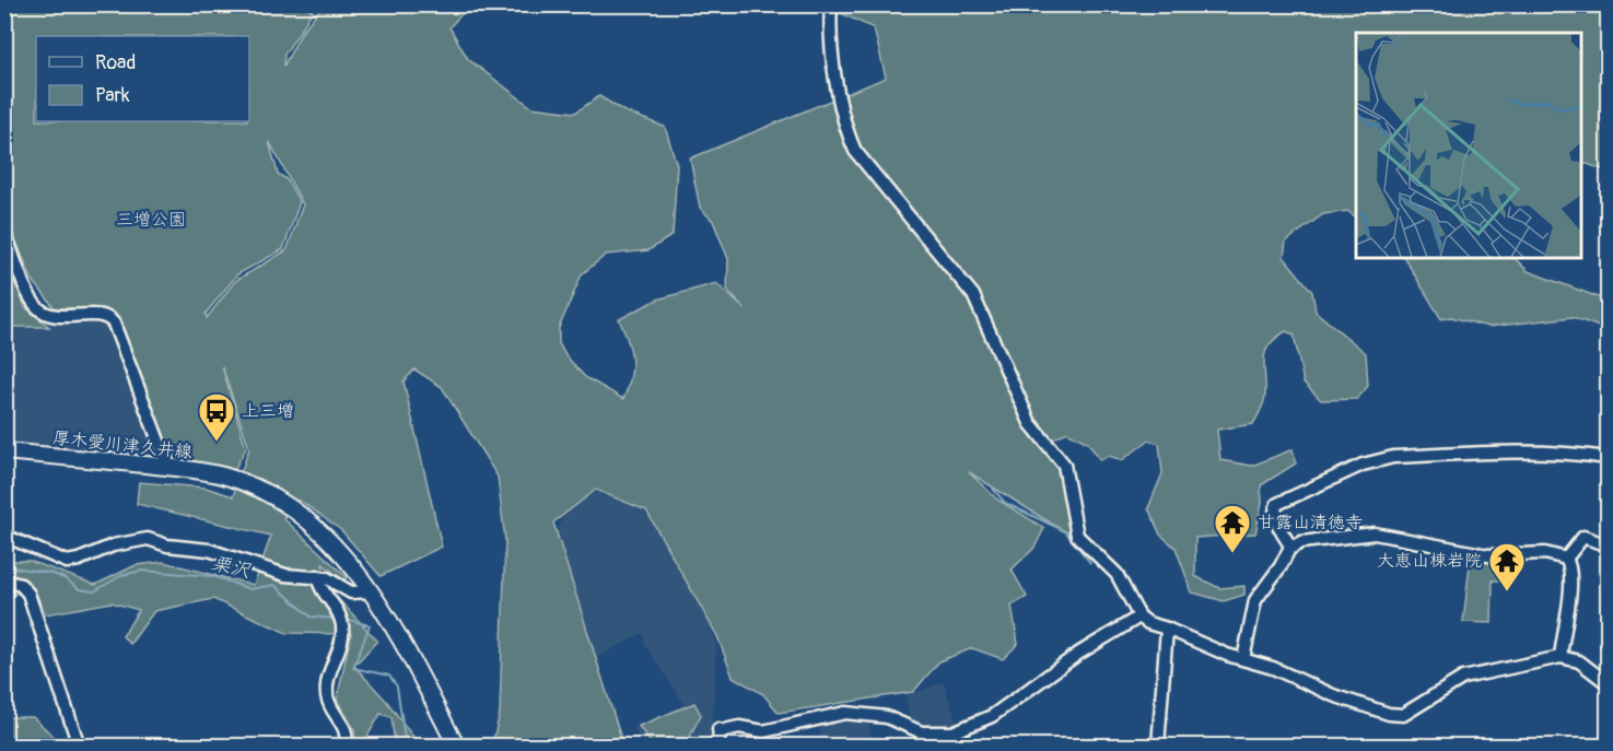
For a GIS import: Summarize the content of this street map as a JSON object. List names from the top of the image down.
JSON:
{
  "streets": {
    "main road": ["厚木愛川津久井線"]
  },
  "water": ["栗沢"],
  "parks": ["三増公園"],
  "places": {
    "bus stop": ["上三増"],
    "temple": ["甘露山清徳寺", "大恵山棟岩院"]
  },
  "legend": ["Road", "Park"]
}
